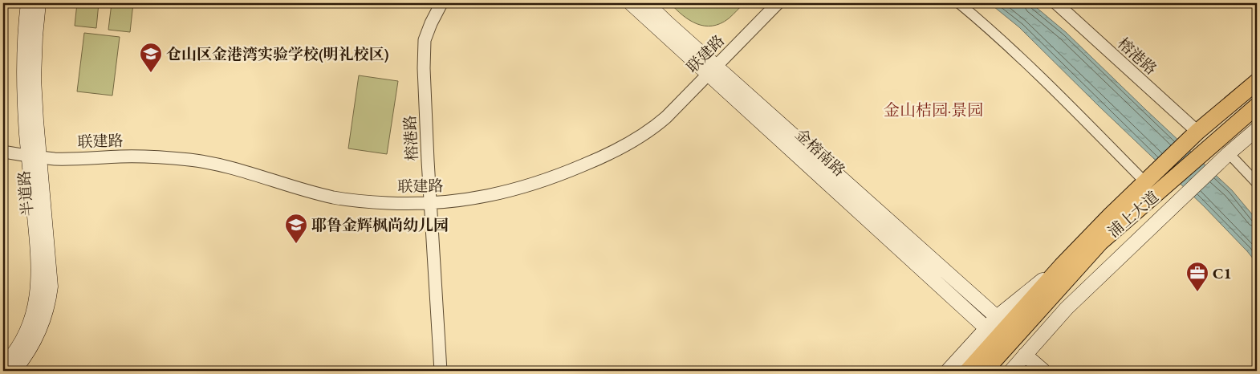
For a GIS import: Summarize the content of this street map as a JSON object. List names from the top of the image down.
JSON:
{
  "streets": {
    "main road": ["金榕南路", "半道路", "浦上大道"],
    "street": ["联建路", "榕港路"]
  },
  "crossings": [
    ["联建路", "榕港路"],
    ["联建路", "金榕南路"],
    ["联建路", "半道路"],
    ["榕港路", "浦上大道"],
    ["金榕南路", "浦上大道"]
  ],
  "districts": ["金山桔园·景园"],
  "places": {
    "school or university": ["仓山区金港湾实验学校(明礼校区)", "耶鲁金辉枫尚幼儿园"],
    "office": ["C1"]
  }
}
